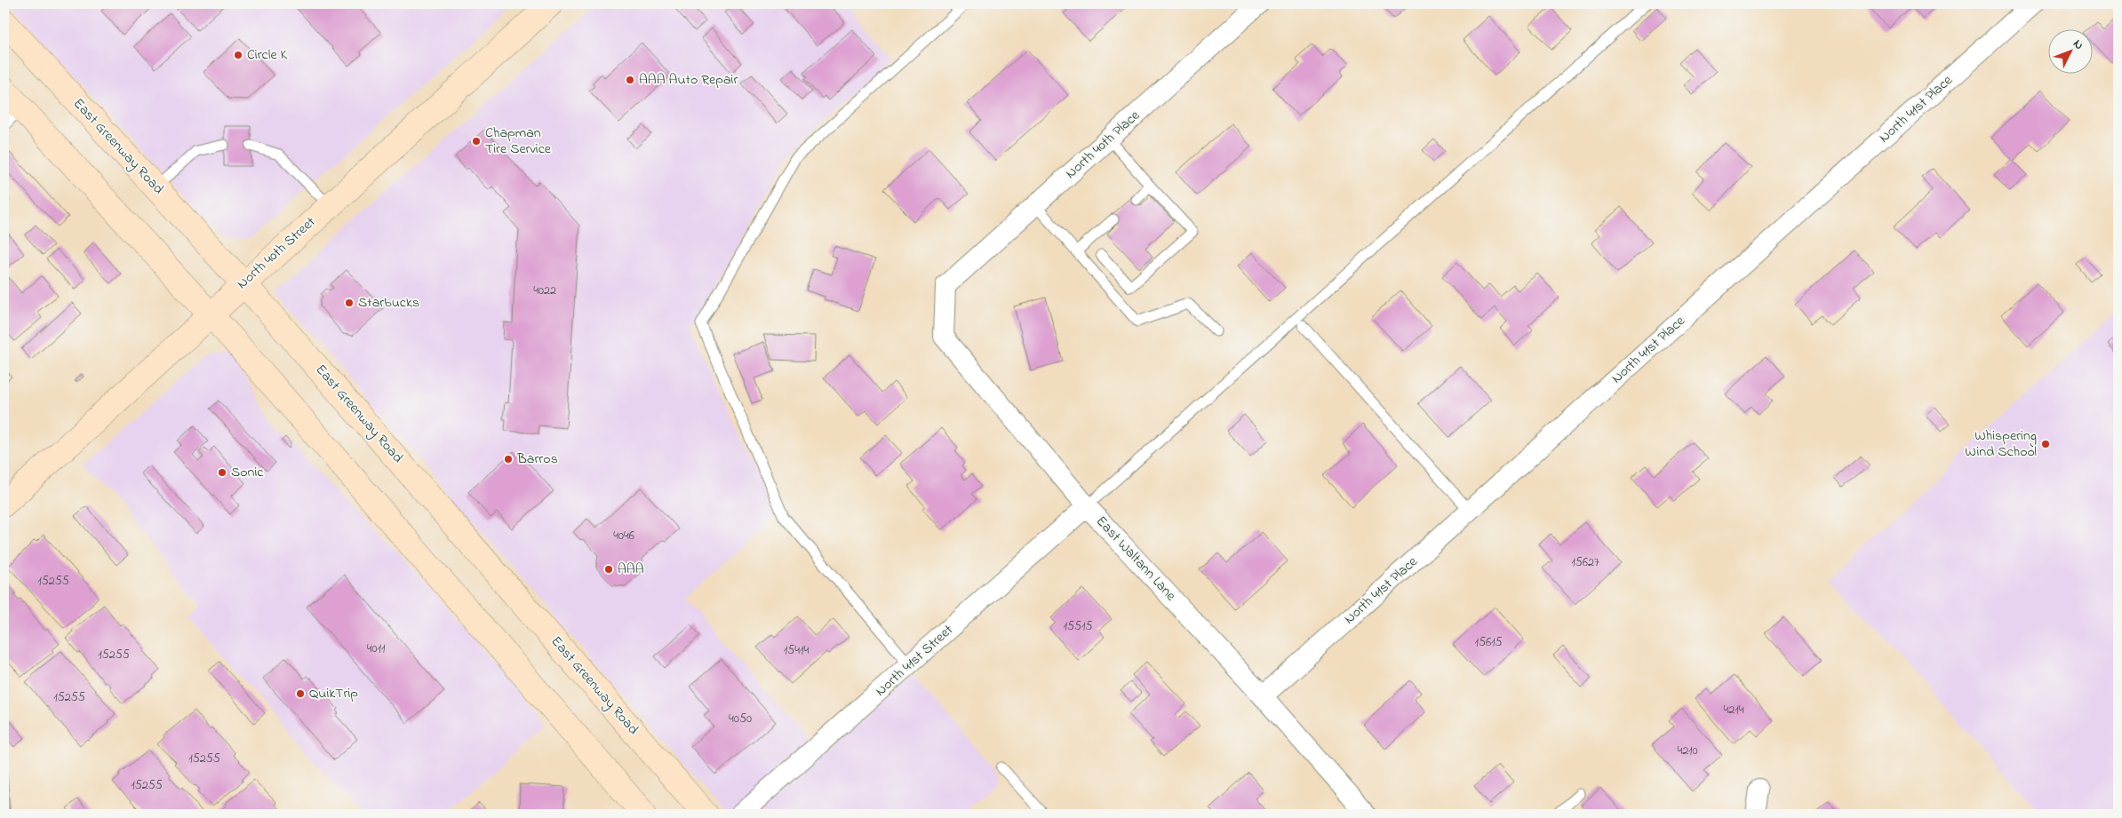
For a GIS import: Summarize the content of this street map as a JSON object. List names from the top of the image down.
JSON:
{
  "streets": {
    "main road": ["East Greenway Road", "North 40th Street"],
    "street": [
      "North 41st Place",
      "North 40th Place",
      "East Waltann Lane",
      "North 41st Street"
    ]
  },
  "crossings": [
    ["North 41st Place", "East Waltann Lane"],
    ["North 40th Place", "East Waltann Lane"],
    ["East Greenway Road", "North 40th Street"],
    ["East Waltann Lane", "North 41st Street"]
  ],
  "places": [
    "Circle K",
    "AAA Auto Repair",
    "Chapman Tire Service",
    "Starbucks",
    "Whispering Wind School",
    "Barros",
    "Sonic",
    "AAA",
    "QuikTrip"
  ],
  "house_numbers": [
    "4022",
    "4046",
    "15627",
    "15255",
    "15515",
    "15615",
    "4011",
    "15414",
    "15255",
    "15255",
    "4214",
    "4050",
    "4210",
    "15255",
    "15255"
  ],
  "north": "top right"
}
